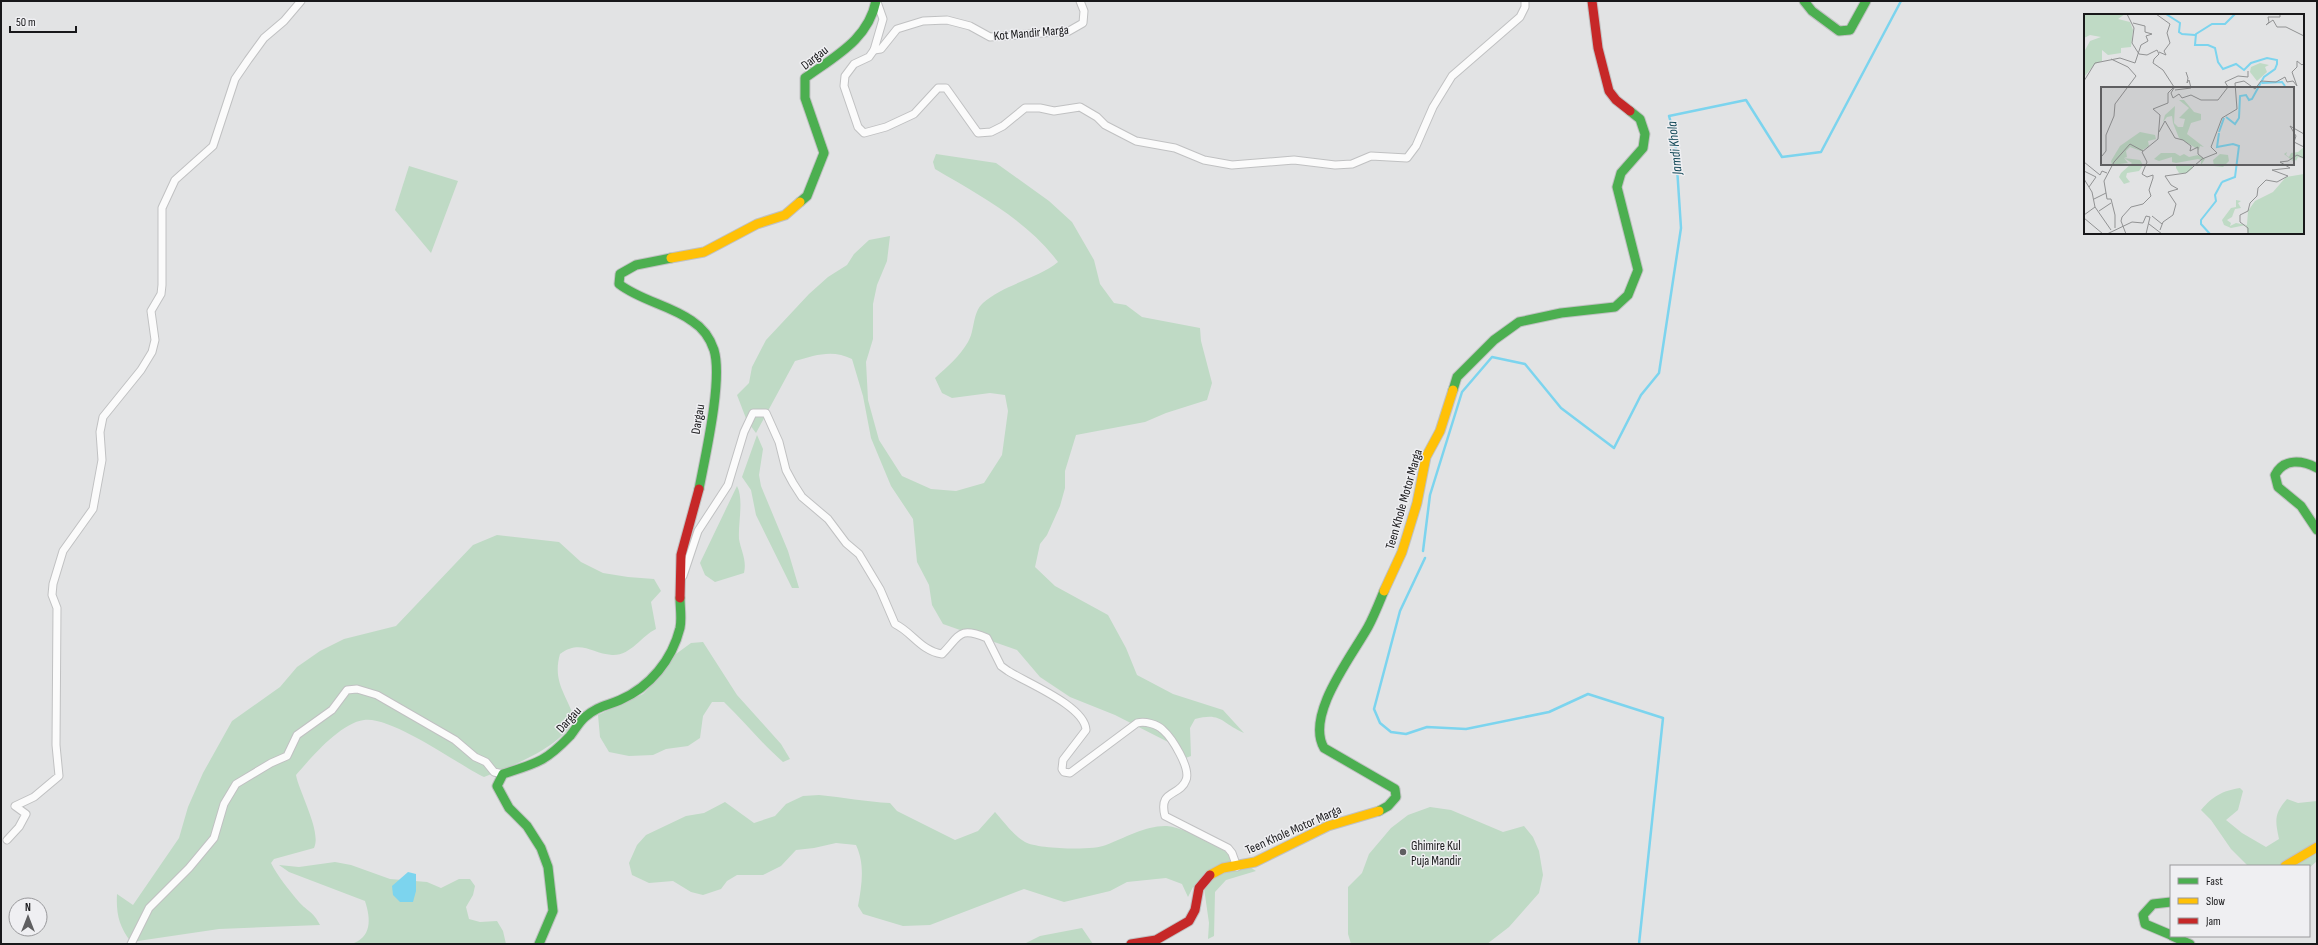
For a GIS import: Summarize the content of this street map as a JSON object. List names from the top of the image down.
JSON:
{
  "streets": {
    "street": ["Kot Mandir Marga", "Dargau", "Teen Khole Motor Marga"]
  },
  "water": ["Jamdi Khola"],
  "places": ["Ghimire Kul Puja Mandir"],
  "legend": ["Fast", "Slow", "Jam"],
  "scale_bar": "50 m",
  "north": "top"
}
